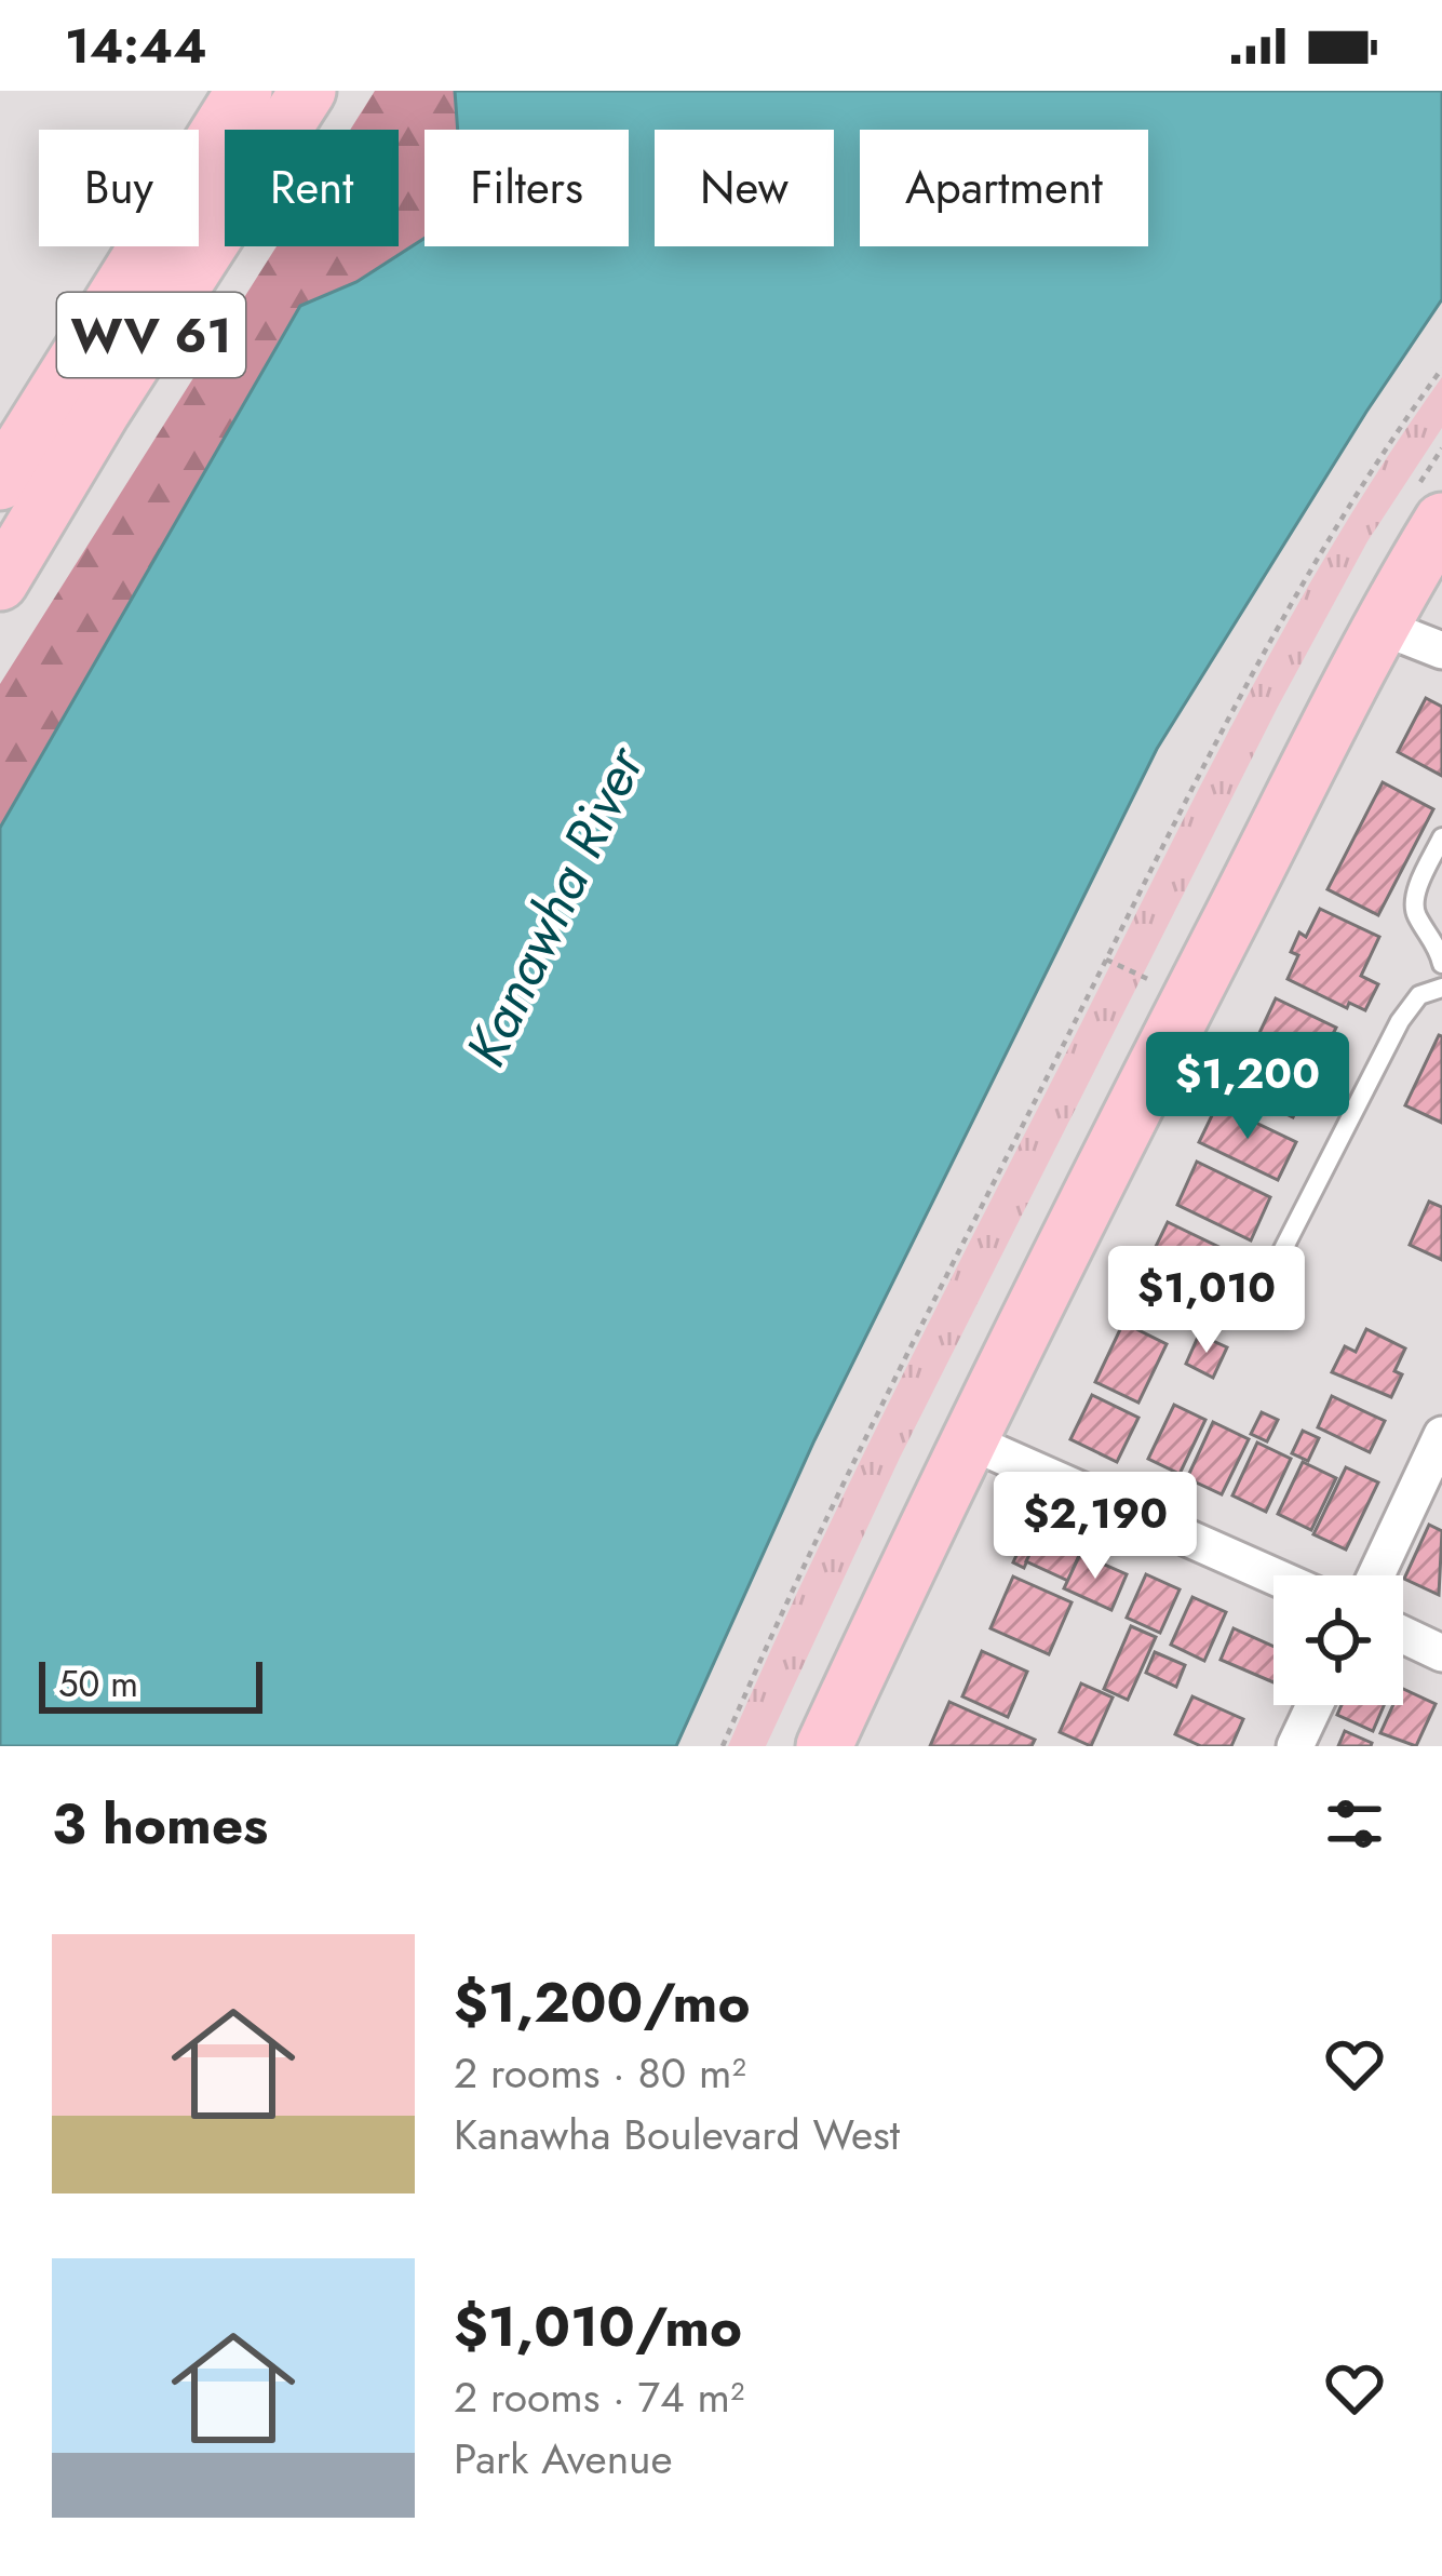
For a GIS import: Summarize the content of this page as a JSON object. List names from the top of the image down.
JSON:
{
  "streets": {
    "main road": ["WV 61"]
  },
  "water": ["Kanawha River"],
  "scale_bar": "50 m",
  "page": {
    "status": "14:44",
    "chip": [
      "Buy",
      "Rent",
      "Filters",
      "New",
      "Apartment"
    ],
    "price": ["$1,200", "$1,010", "$2,190"],
    "scale": "50 m",
    "heading": "3 homes",
    "list": [
      {
        "name": "$1,200/mo",
        "note": "2 rooms · 80 m² · Kanawha Boulevard West"
      },
      {
        "name": "$1,010/mo",
        "note": "2 rooms · 74 m² · Park Avenue"
      }
    ]
  }
}
